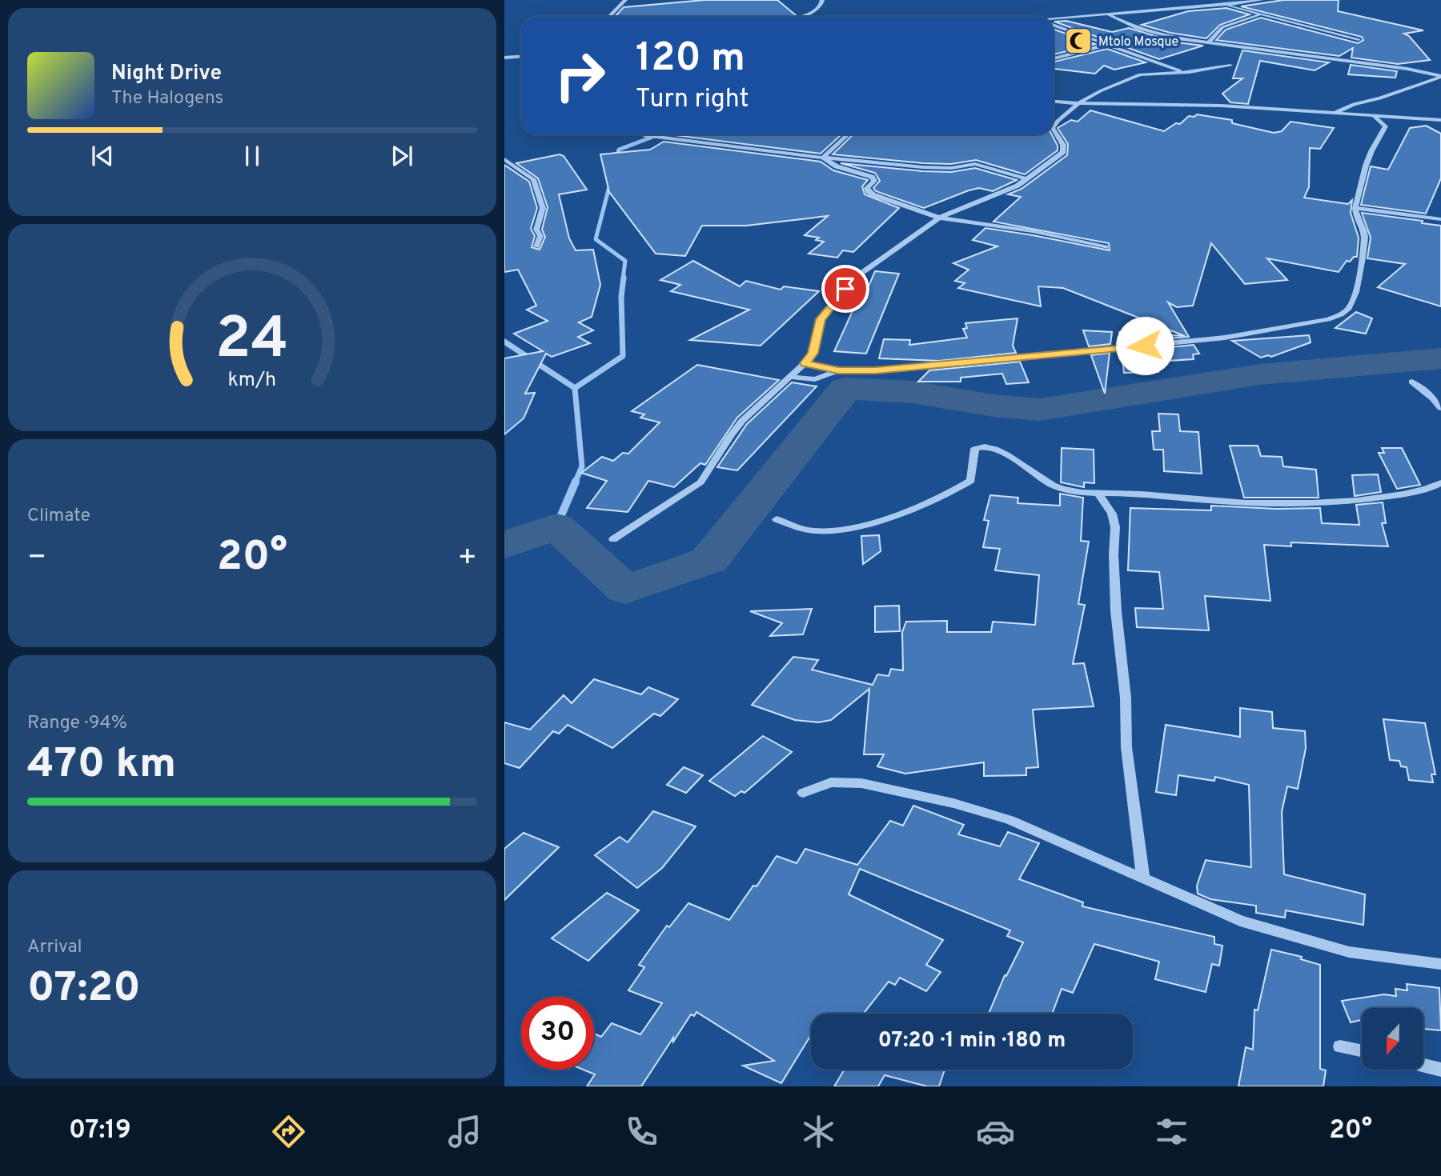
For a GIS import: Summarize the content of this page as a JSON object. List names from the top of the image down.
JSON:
{
  "places": {
    "mosque": ["Mtolo Mosque"]
  },
  "north": "bottom",
  "page": {
    "turn": ["120 m", "Turn right"],
    "song": ["Night Drive", "The Halogens"],
    "tile": [
      "Climate",
      ["Range · 94%", "470 km"],
      ["Arrival", "07:20"]
    ],
    "heat": ["−", "20°", "+"],
    "limit": "30",
    "trip": "07:20 · 1 min · 180 m",
    "tabs": ["07:19", "20°"],
    "gauge": ["24", "km/h"]
  }
}
